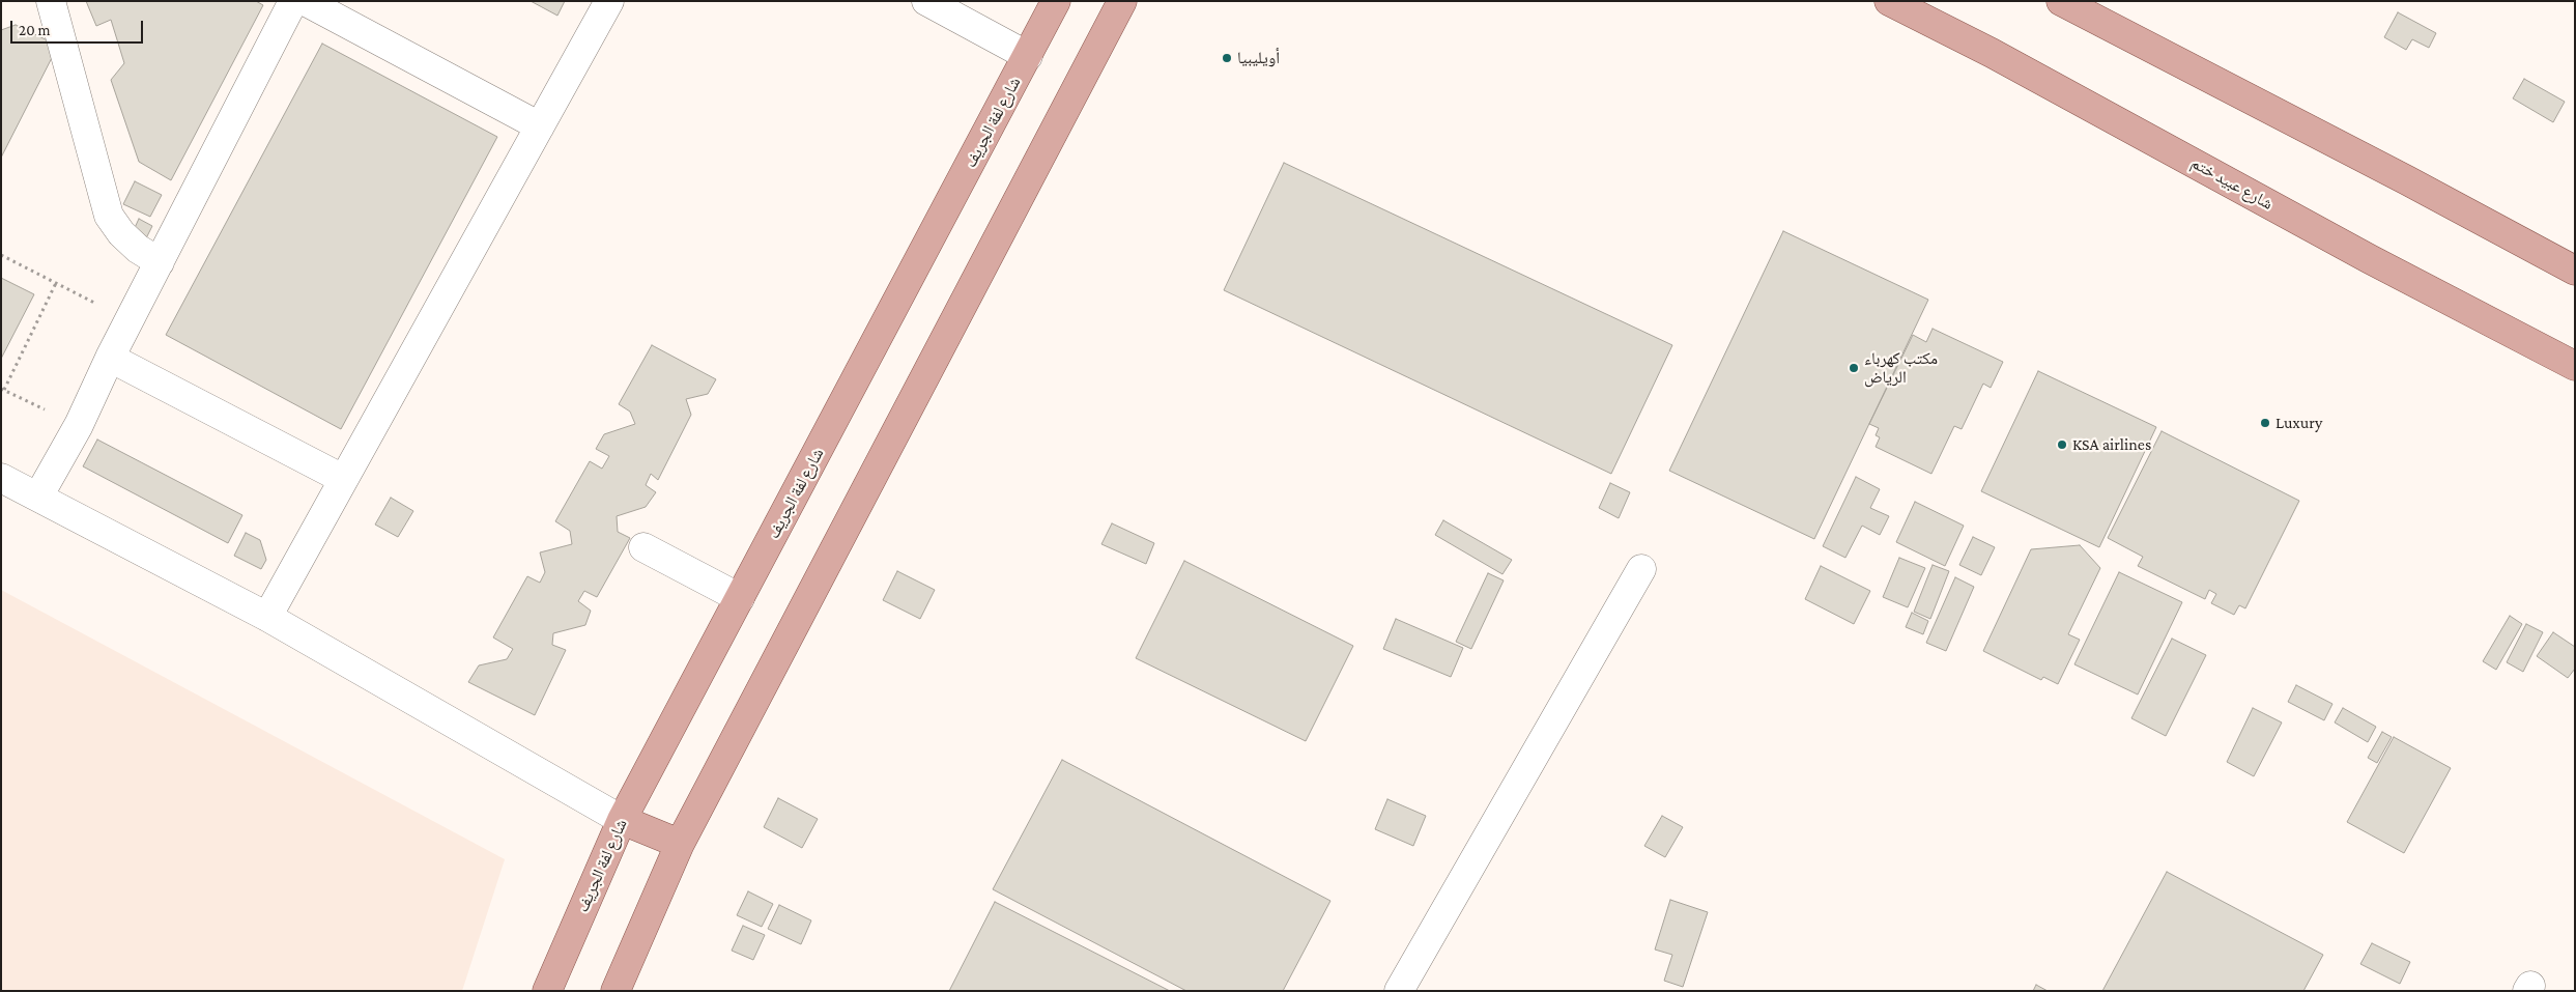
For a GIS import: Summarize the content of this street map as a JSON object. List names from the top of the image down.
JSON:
{
  "streets": {
    "main road": ["شارع لفة الجريف", "شارع عبيد ختم"]
  },
  "places": [
    "أويليبيا",
    "مكتب كهرباء الرياض",
    "Luxury",
    "KSA airlines"
  ],
  "scale_bar": "20 m"
}
